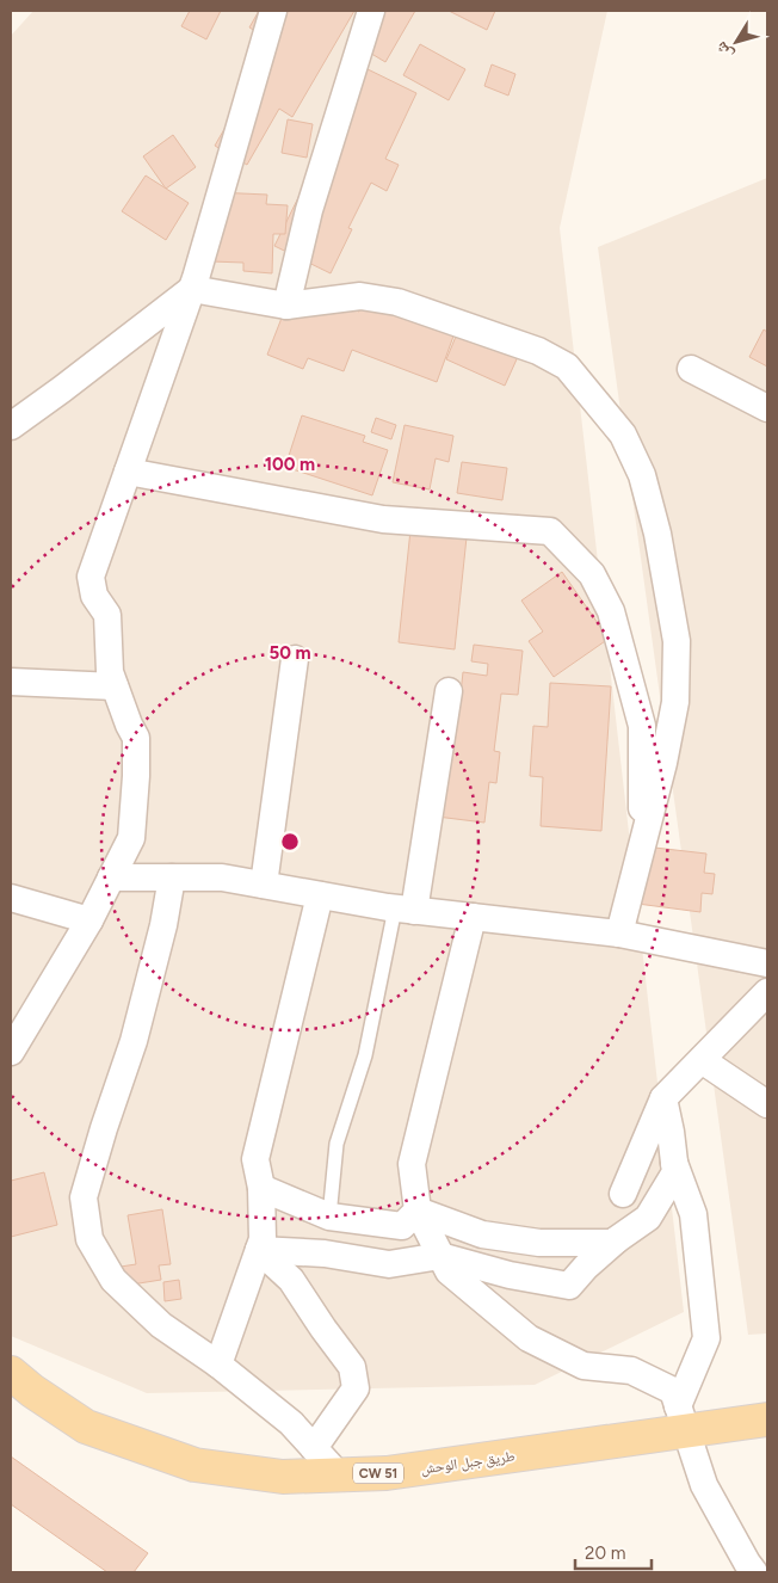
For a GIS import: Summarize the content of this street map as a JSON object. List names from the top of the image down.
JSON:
{
  "streets": {
    "main road": ["طريق جبل الوحش", "CW 51"]
  },
  "scale_bar": "20 m",
  "north": "bottom left",
  "rings": ["100 m", "50 m"]
}
